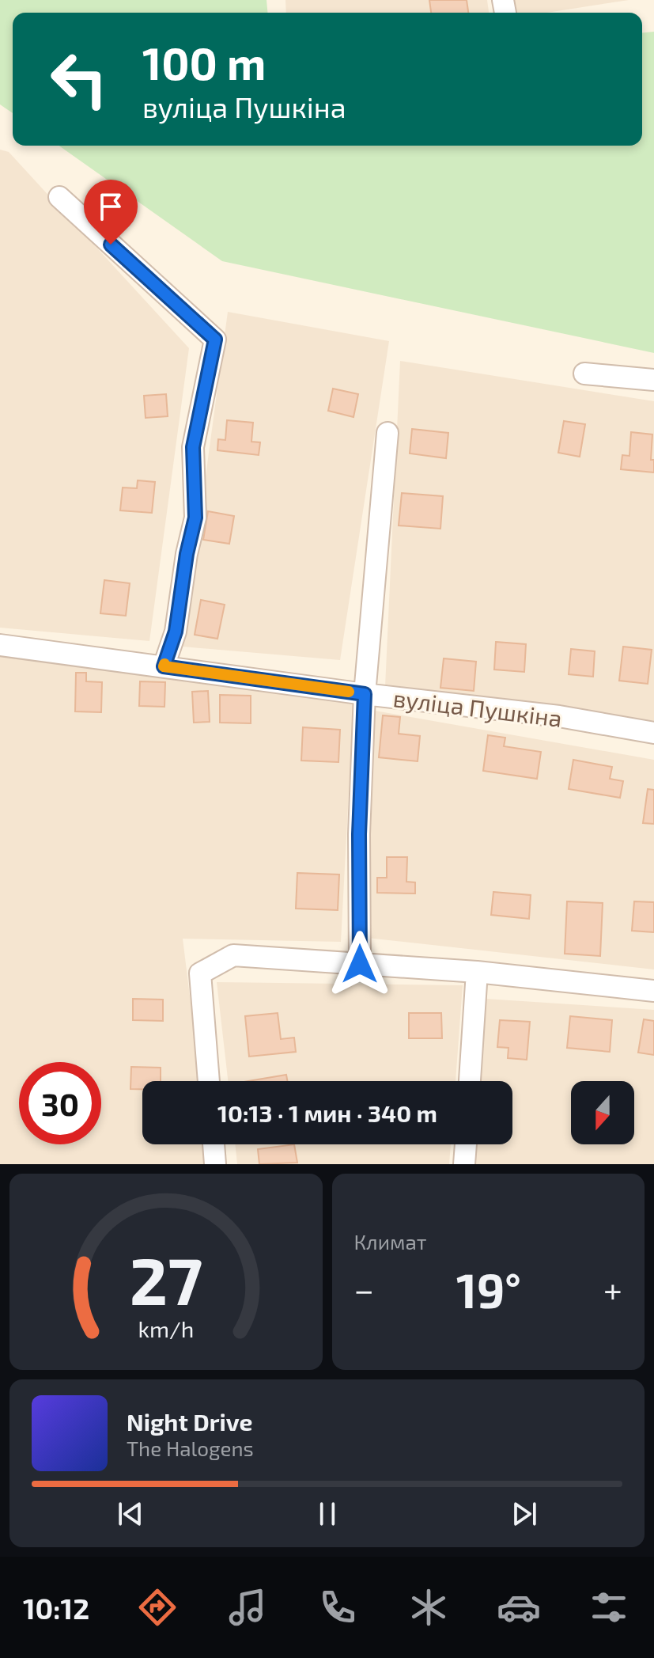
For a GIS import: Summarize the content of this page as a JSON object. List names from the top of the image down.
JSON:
{
  "streets": {
    "street": ["вуліца Пушкіна"]
  },
  "north": "bottom",
  "page": {
    "turn": ["100 m", "вуліца Пушкіна"],
    "limit": "30",
    "trip": "10:13 · 1 мин · 340 m",
    "tile": "Климат",
    "heat": ["−", "19°", "+"],
    "song": ["Night Drive", "The Halogens"],
    "tabs": "10:12",
    "gauge": ["27", "km/h"]
  }
}
